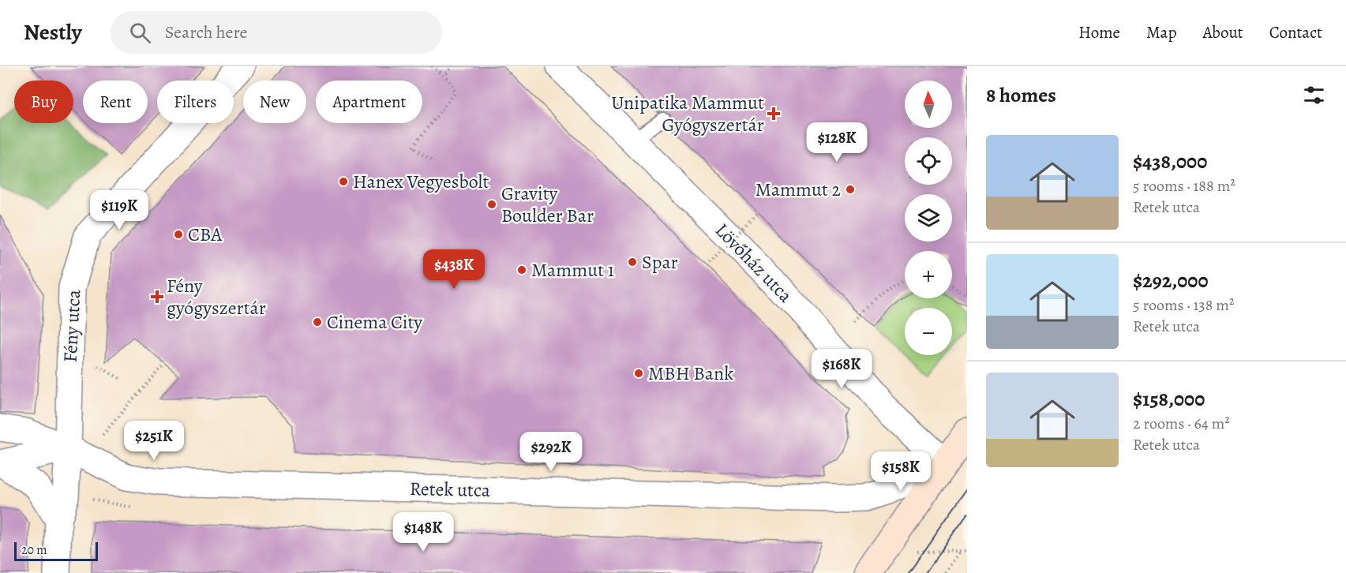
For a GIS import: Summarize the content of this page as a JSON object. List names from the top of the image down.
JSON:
{
  "streets": {
    "street": ["Lövőház utca", "Fény utca", "Retek utca"]
  },
  "crossings": [
    ["Lövőház utca", "Retek utca"],
    ["Fény utca", "Retek utca"]
  ],
  "places": {
    "health": ["Unipatika Mammut Gyógyszertár", "Fény gyógyszertár"],
    "other": [
      "Hanex Vegyesbolt",
      "Mammut 2",
      "Gravity Boulder Bar",
      "CBA",
      "Spar",
      "Mammut 1",
      "Cinema City",
      "MBH Bank"
    ]
  },
  "scale_bar": "20 m",
  "north": "top",
  "page": {
    "header": "Nestly",
    "search": "Search here",
    "nav": [
      "Home",
      "Map",
      "About",
      "Contact"
    ],
    "heading": "8 homes",
    "map_buttons": ["+", "−"],
    "chip": [
      "Buy",
      "Rent",
      "Filters",
      "New",
      "Apartment"
    ],
    "price": [
      "$128K",
      "$119K",
      "$438K",
      "$168K",
      "$251K",
      "$292K",
      "$158K",
      "$148K"
    ],
    "list": [
      {
        "name": "$438,000",
        "note": "5 rooms · 188 m² · Retek utca"
      },
      {
        "name": "$292,000",
        "note": "5 rooms · 138 m² · Retek utca"
      },
      {
        "name": "$158,000",
        "note": "2 rooms · 64 m² · Retek utca"
      }
    ],
    "scale": "20 m"
  }
}
